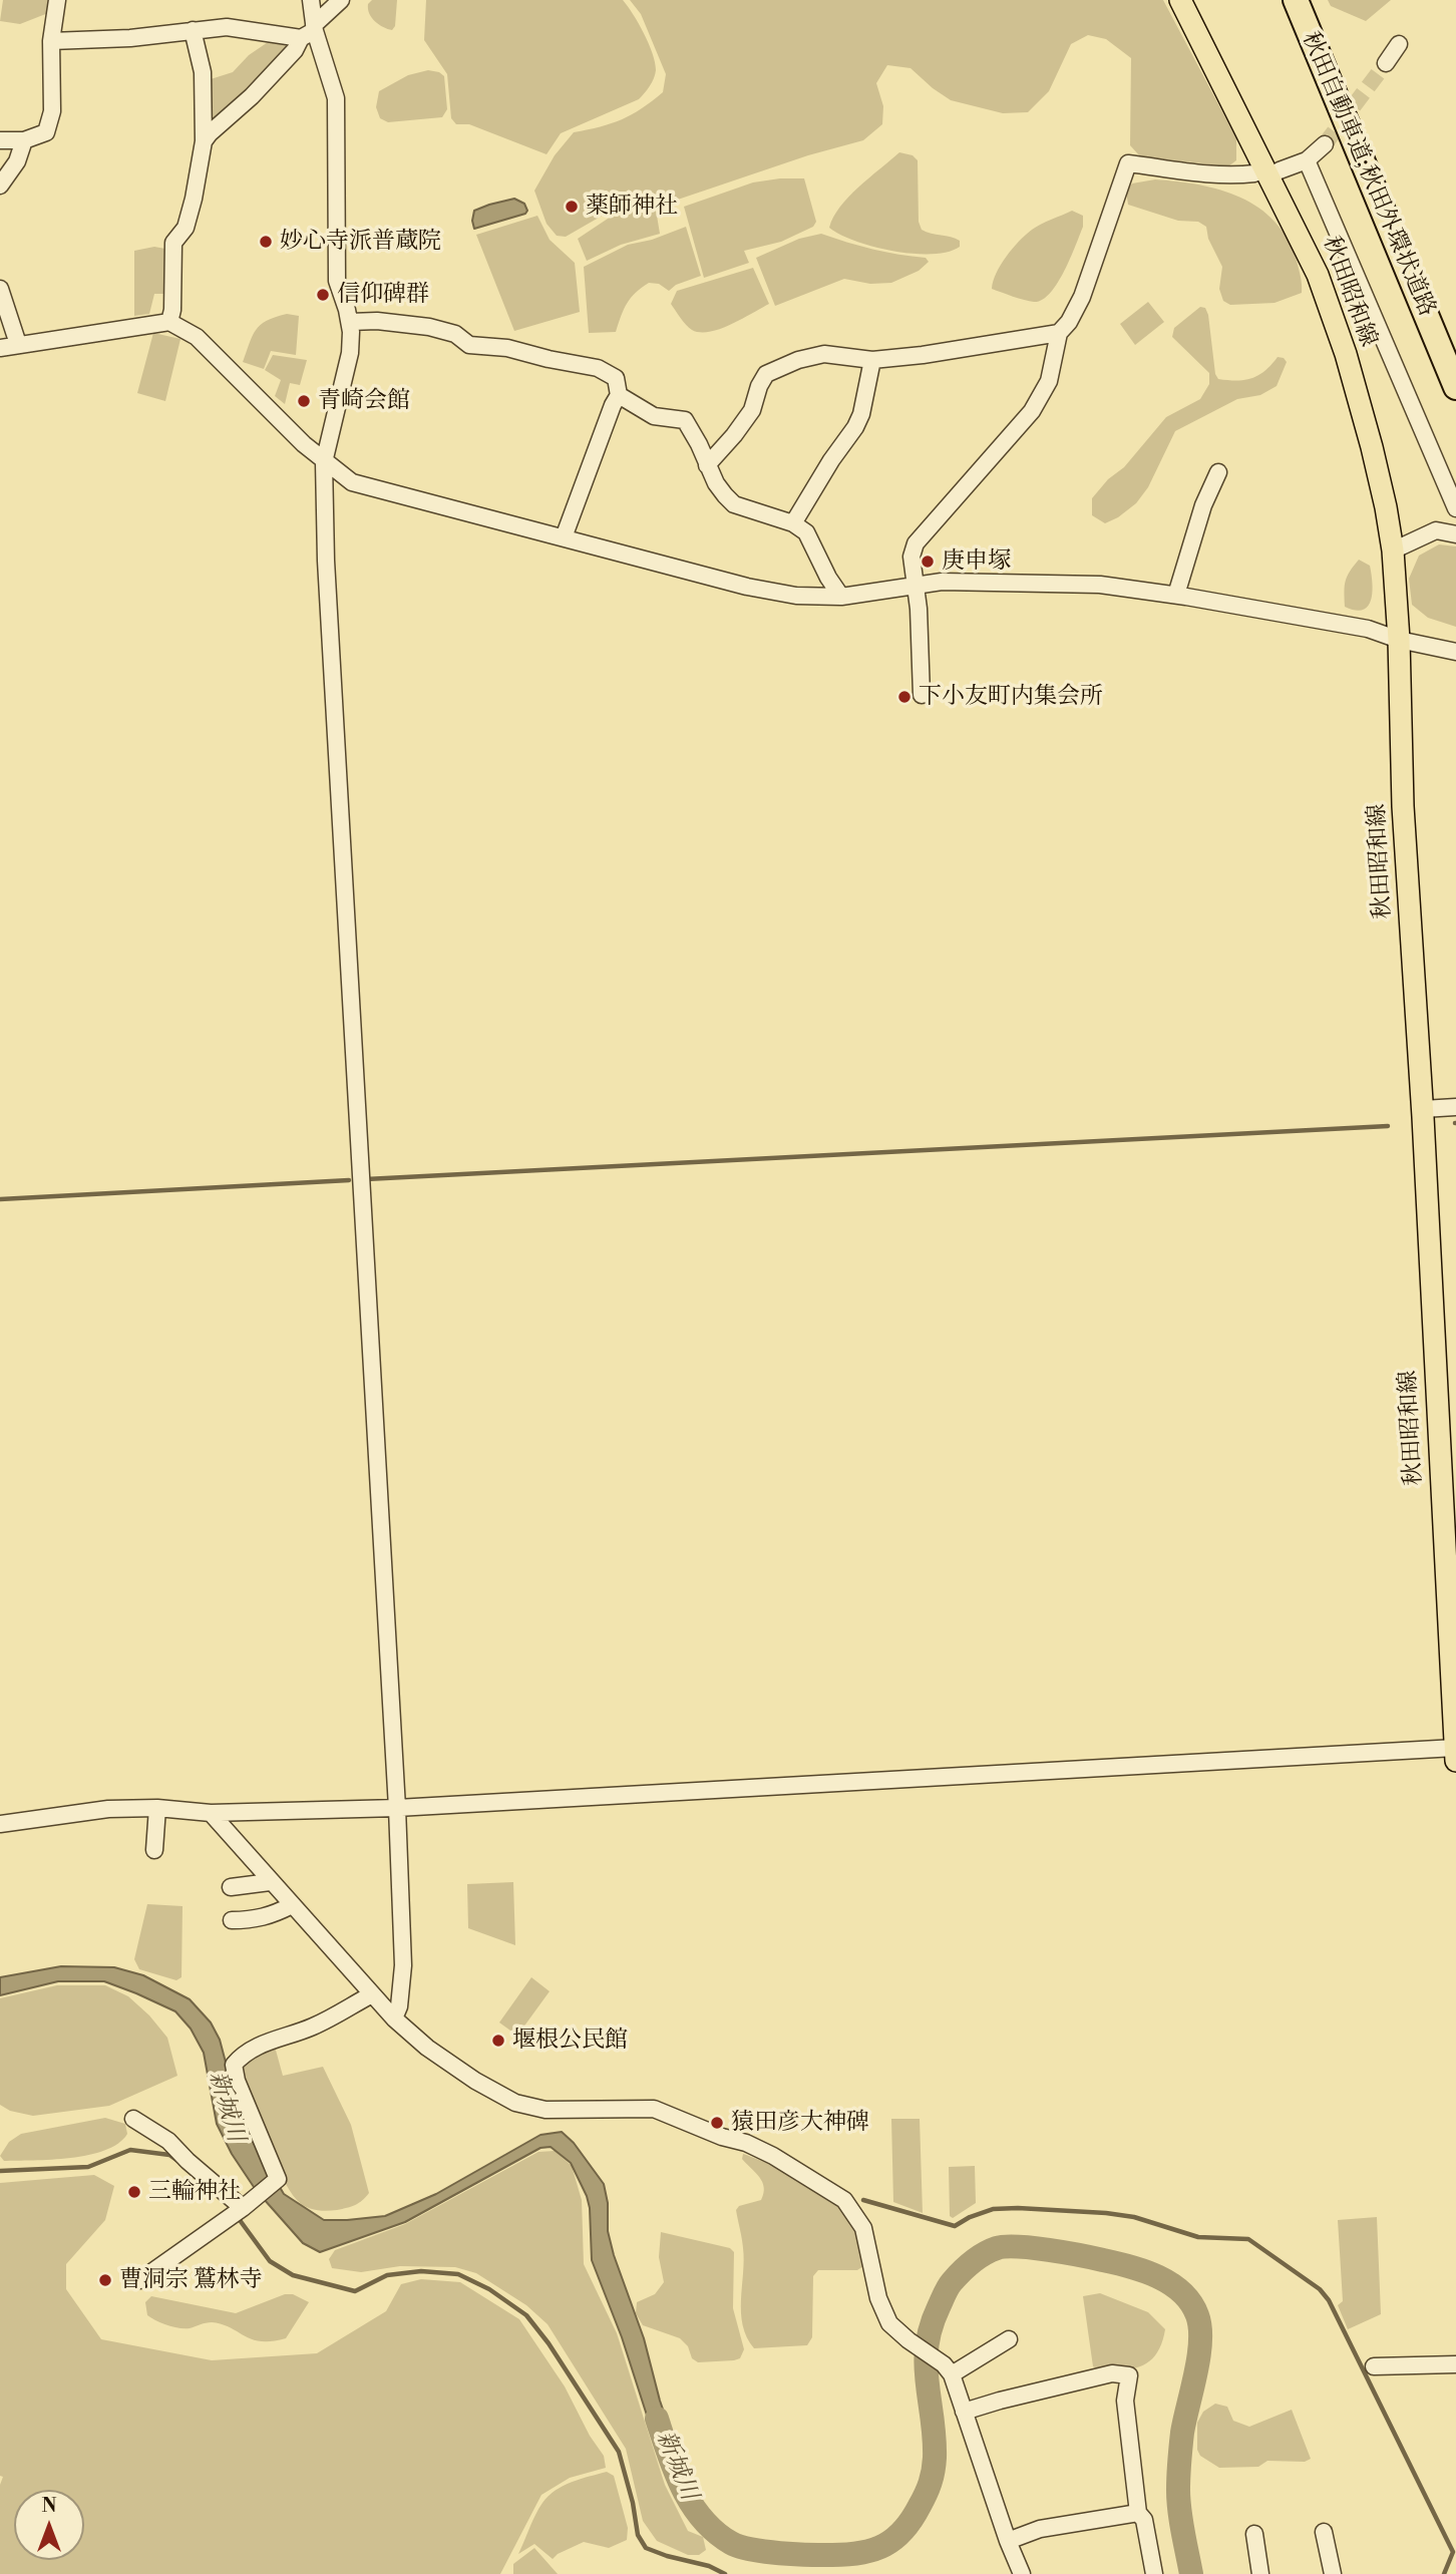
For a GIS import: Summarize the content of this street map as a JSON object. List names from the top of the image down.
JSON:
{
  "streets": {
    "highway": ["秋田自動車道;秋田外環状道路"],
    "main road": ["秋田昭和線"]
  },
  "water": ["新城川"],
  "places": [
    "薬師神社",
    "妙心寺派普蔵院",
    "信仰碑群",
    "青崎会館",
    "庚申塚",
    "下小友町内集会所",
    "堰根公民館",
    "猿田彦大神碑",
    "三輪神社",
    "曹洞宗 鷲林寺"
  ],
  "north": "top"
}
